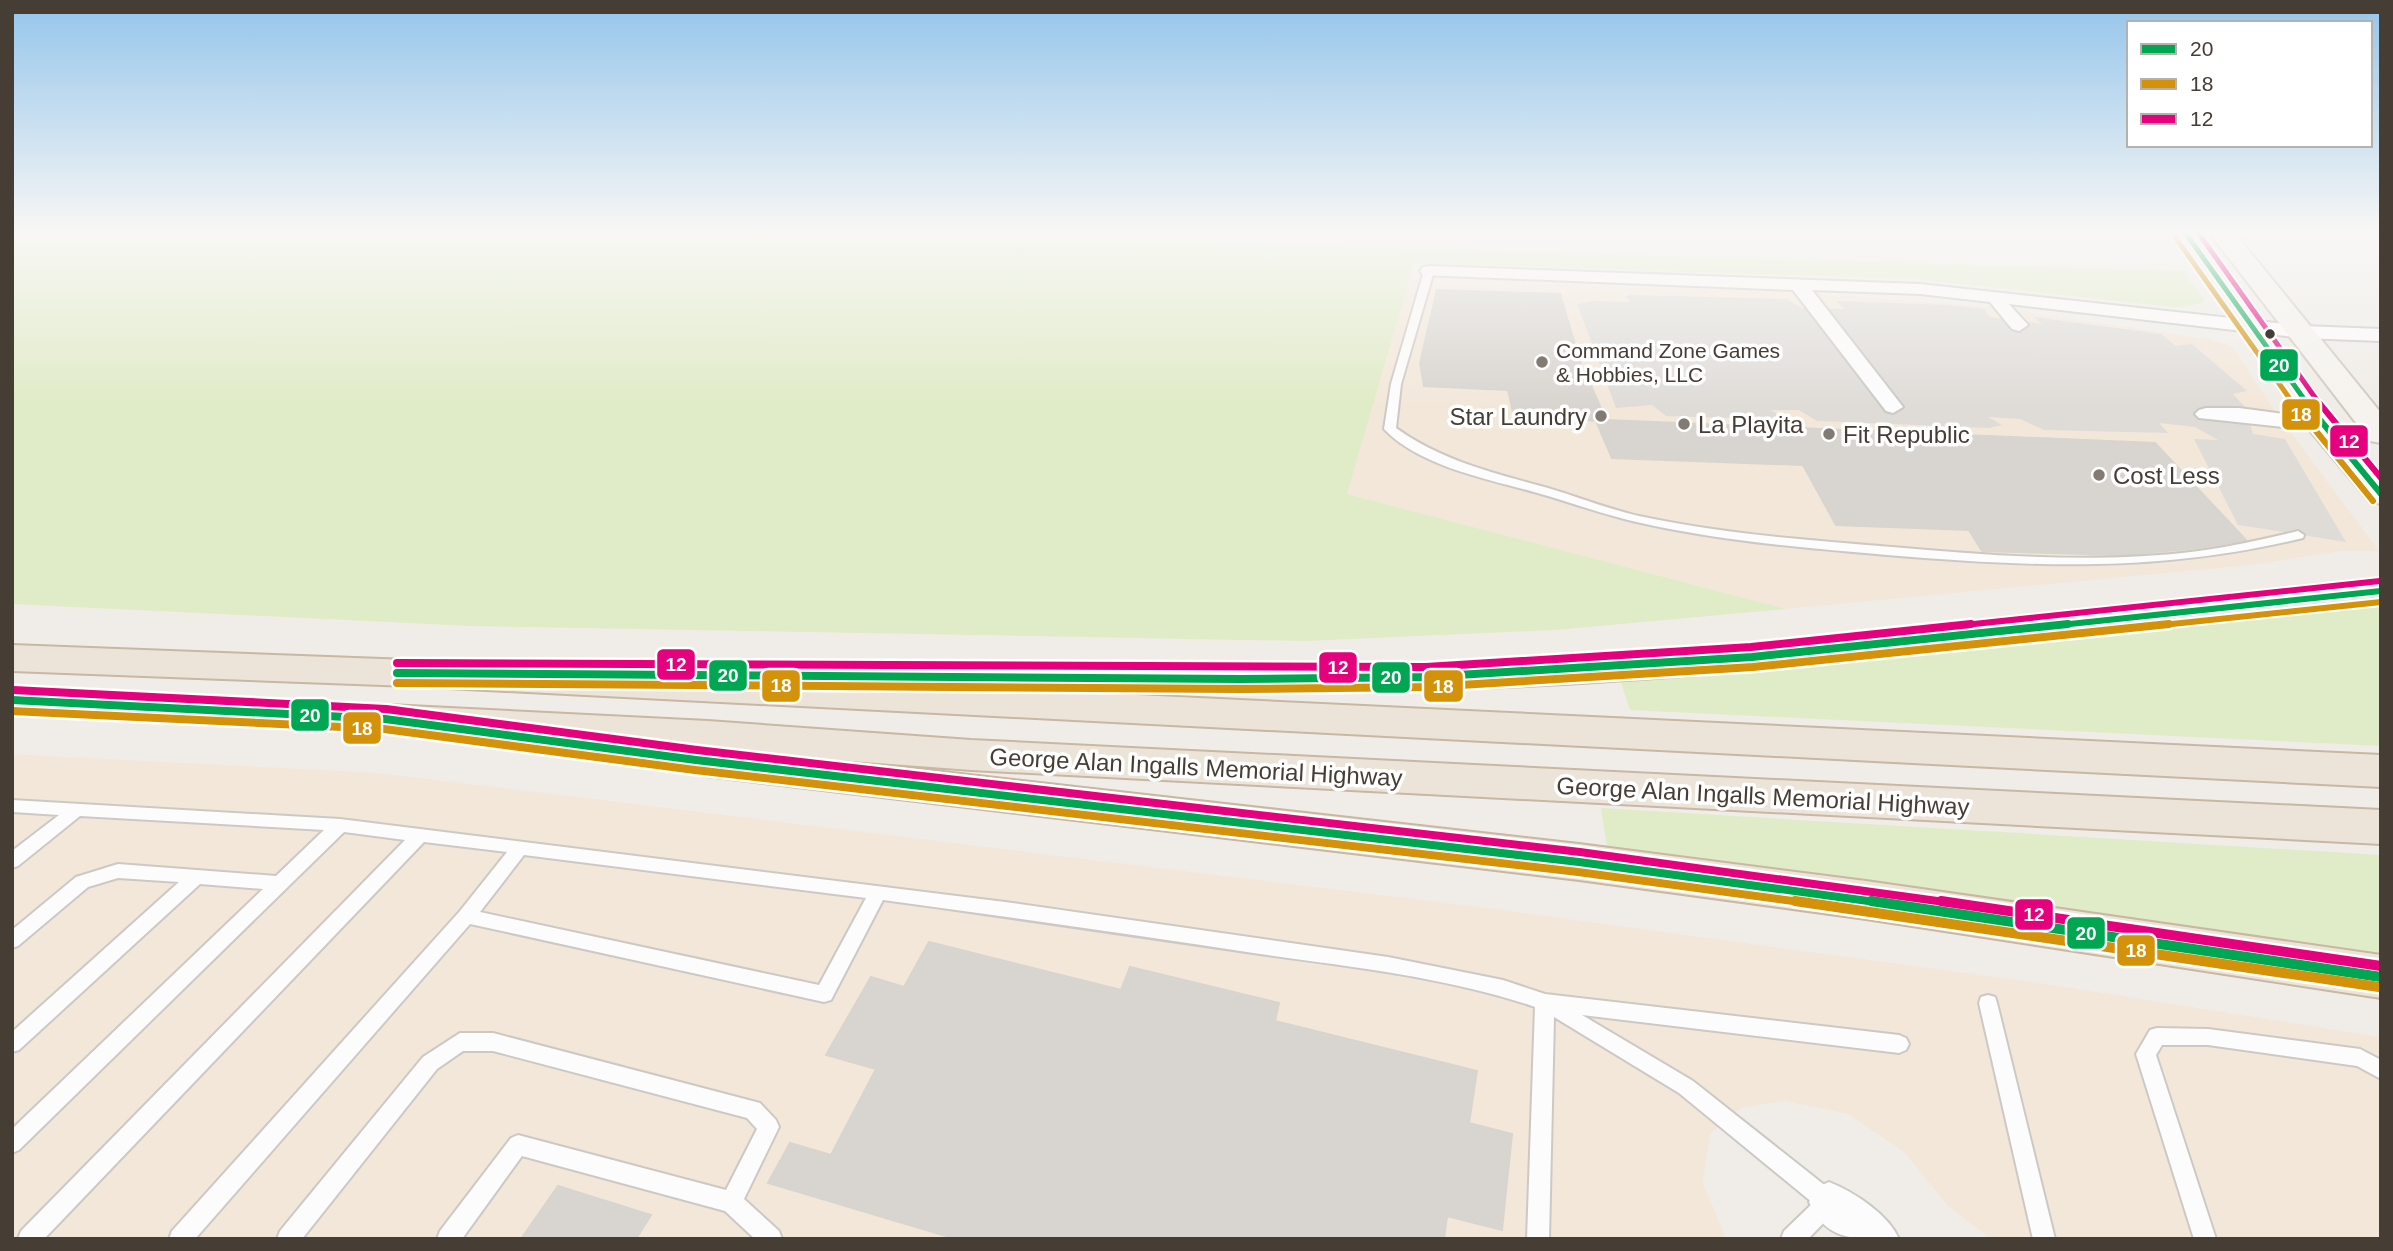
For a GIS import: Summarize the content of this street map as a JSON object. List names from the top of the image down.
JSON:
{
  "streets": {
    "highway": ["George Alan Ingalls Memorial Highway"]
  },
  "places": [
    "Command Zone Games & Hobbies, LLC",
    "Star Laundry",
    "La Playita",
    "Fit Republic",
    "Cost Less"
  ],
  "lines": ["transit line 20", "transit line 18", "transit line 12"],
  "legend": ["20", "18", "12"]
}
